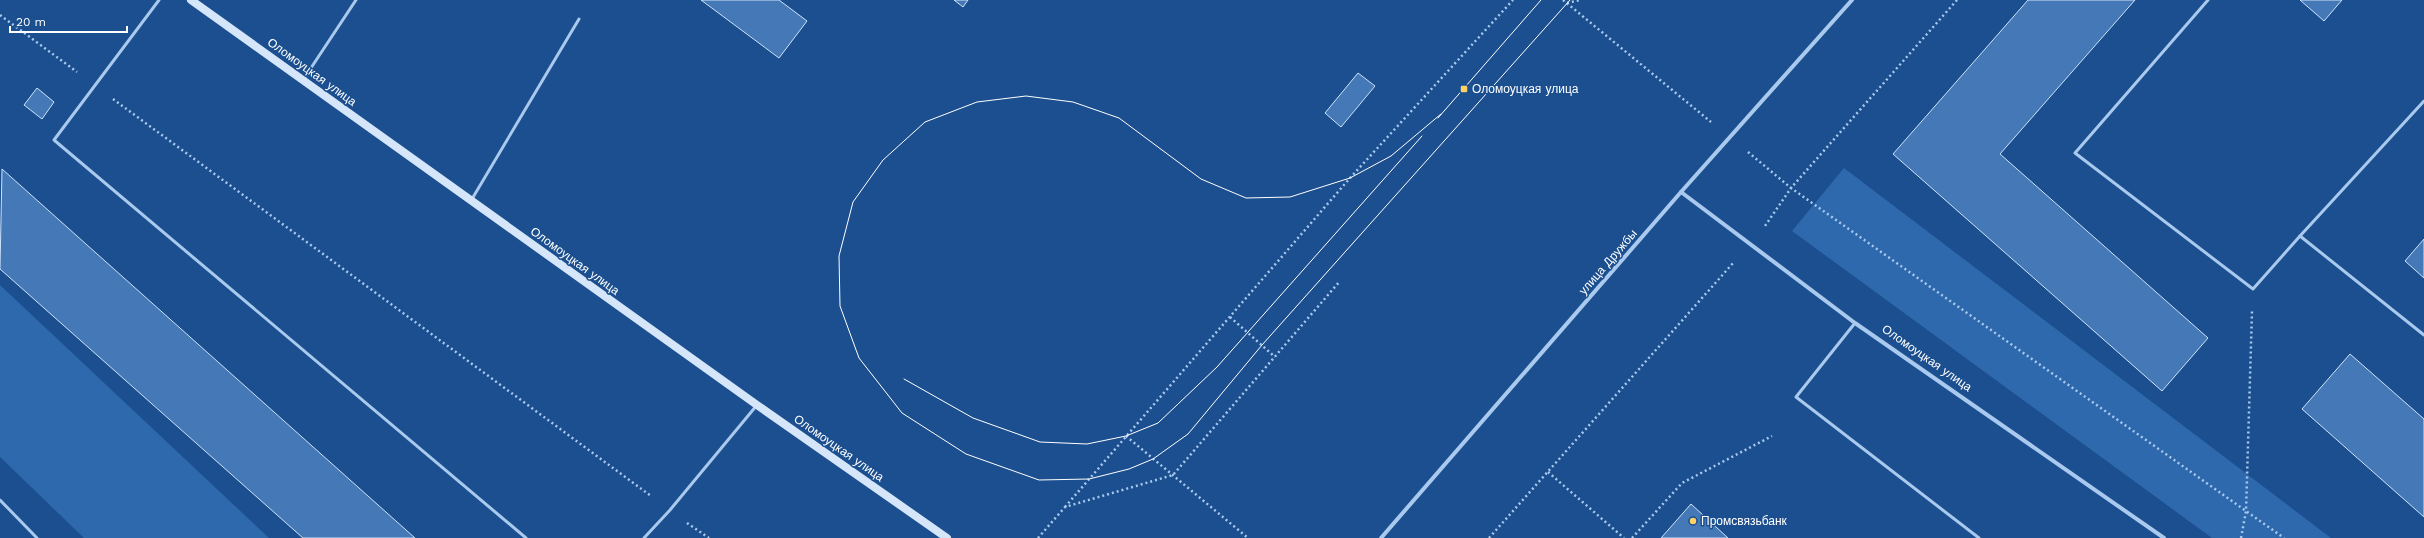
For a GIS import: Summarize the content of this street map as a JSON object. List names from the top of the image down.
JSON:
{
  "streets": {
    "street": ["Оломоуцкая улица", "улица Дружбы"]
  },
  "crossings": [
    ["Оломоуцкая улица", "улица Дружбы"]
  ],
  "places": {
    "transit": ["Оломоуцкая улица"],
    "other": ["Промсвязьбанк"]
  },
  "scale_bar": "20 m"
}
